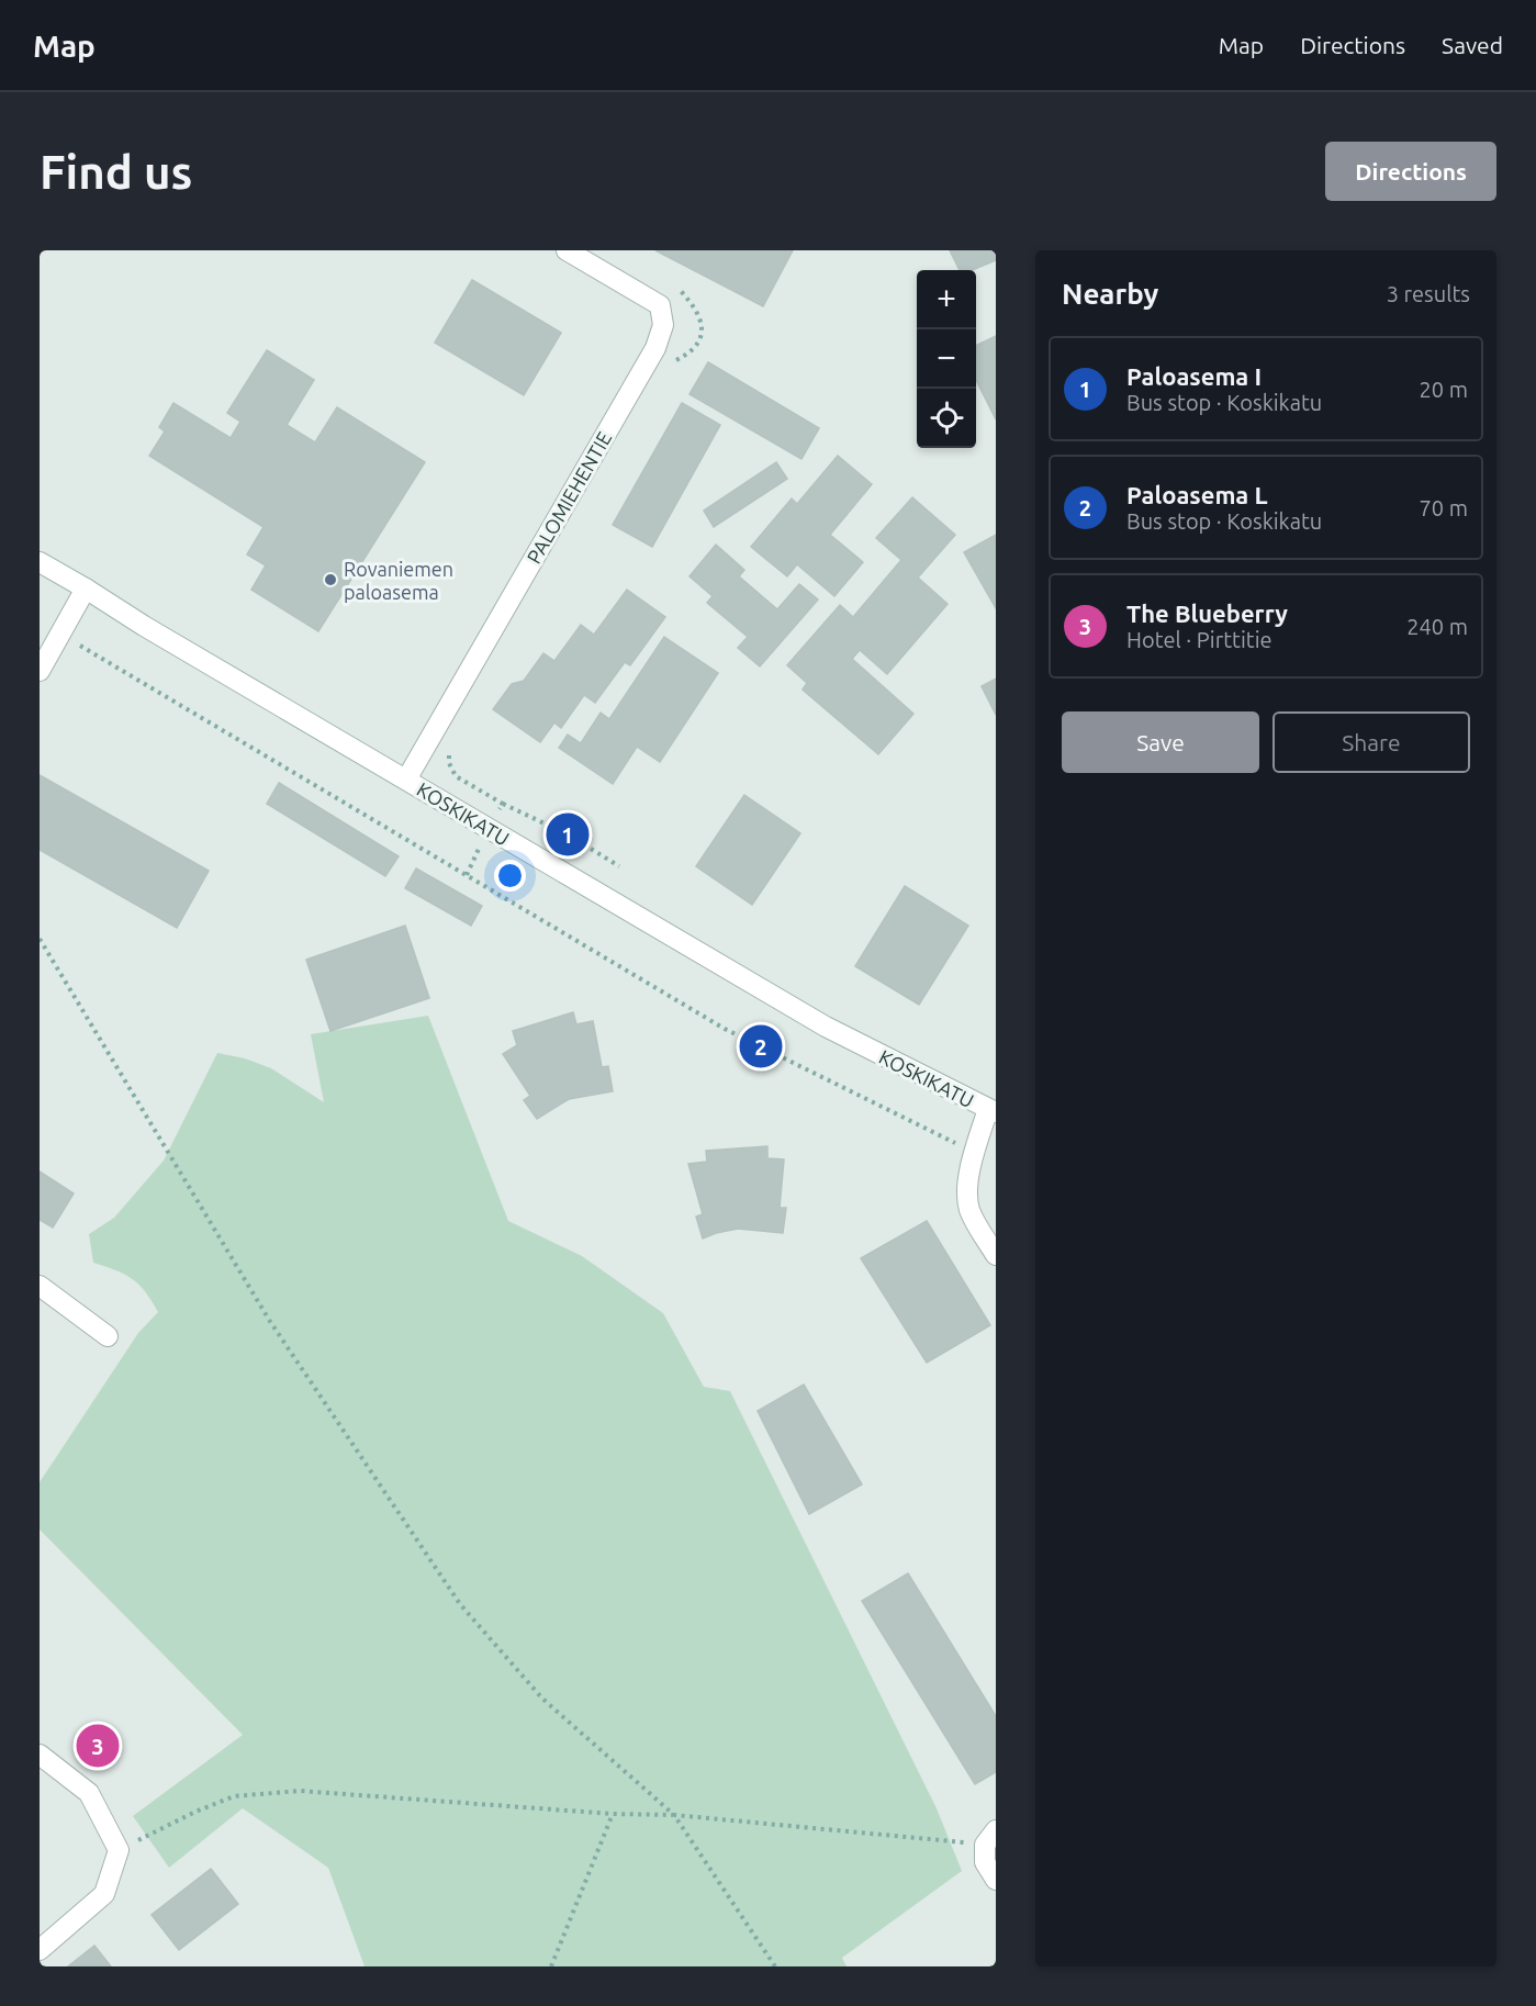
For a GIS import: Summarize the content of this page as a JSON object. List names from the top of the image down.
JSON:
{
  "streets": {
    "street": ["PALOMIEHENTIE", "KOSKIKATU"]
  },
  "crossings": [
    ["PALOMIEHENTIE", "KOSKIKATU"]
  ],
  "places": ["Rovaniemen paloasema"],
  "page": {
    "header": "Map",
    "nav": ["Map", "Directions", "Saved"],
    "buttons": [
      "Directions",
      ["Save", "Share"]
    ],
    "title": "Find us",
    "heading": ["Nearby", "3 results"],
    "map_buttons": ["+", "−"],
    "list": [
      {
        "mark": "1",
        "name": "Paloasema I",
        "note": "Bus stop · Koskikatu",
        "value": "20 m"
      },
      {
        "mark": "2",
        "name": "Paloasema L",
        "note": "Bus stop · Koskikatu",
        "value": "70 m"
      },
      {
        "mark": "3",
        "name": "The Blueberry",
        "note": "Hotel · Pirttitie",
        "value": "240 m"
      }
    ],
    "pins": ["1", "2", "3"]
  }
}
